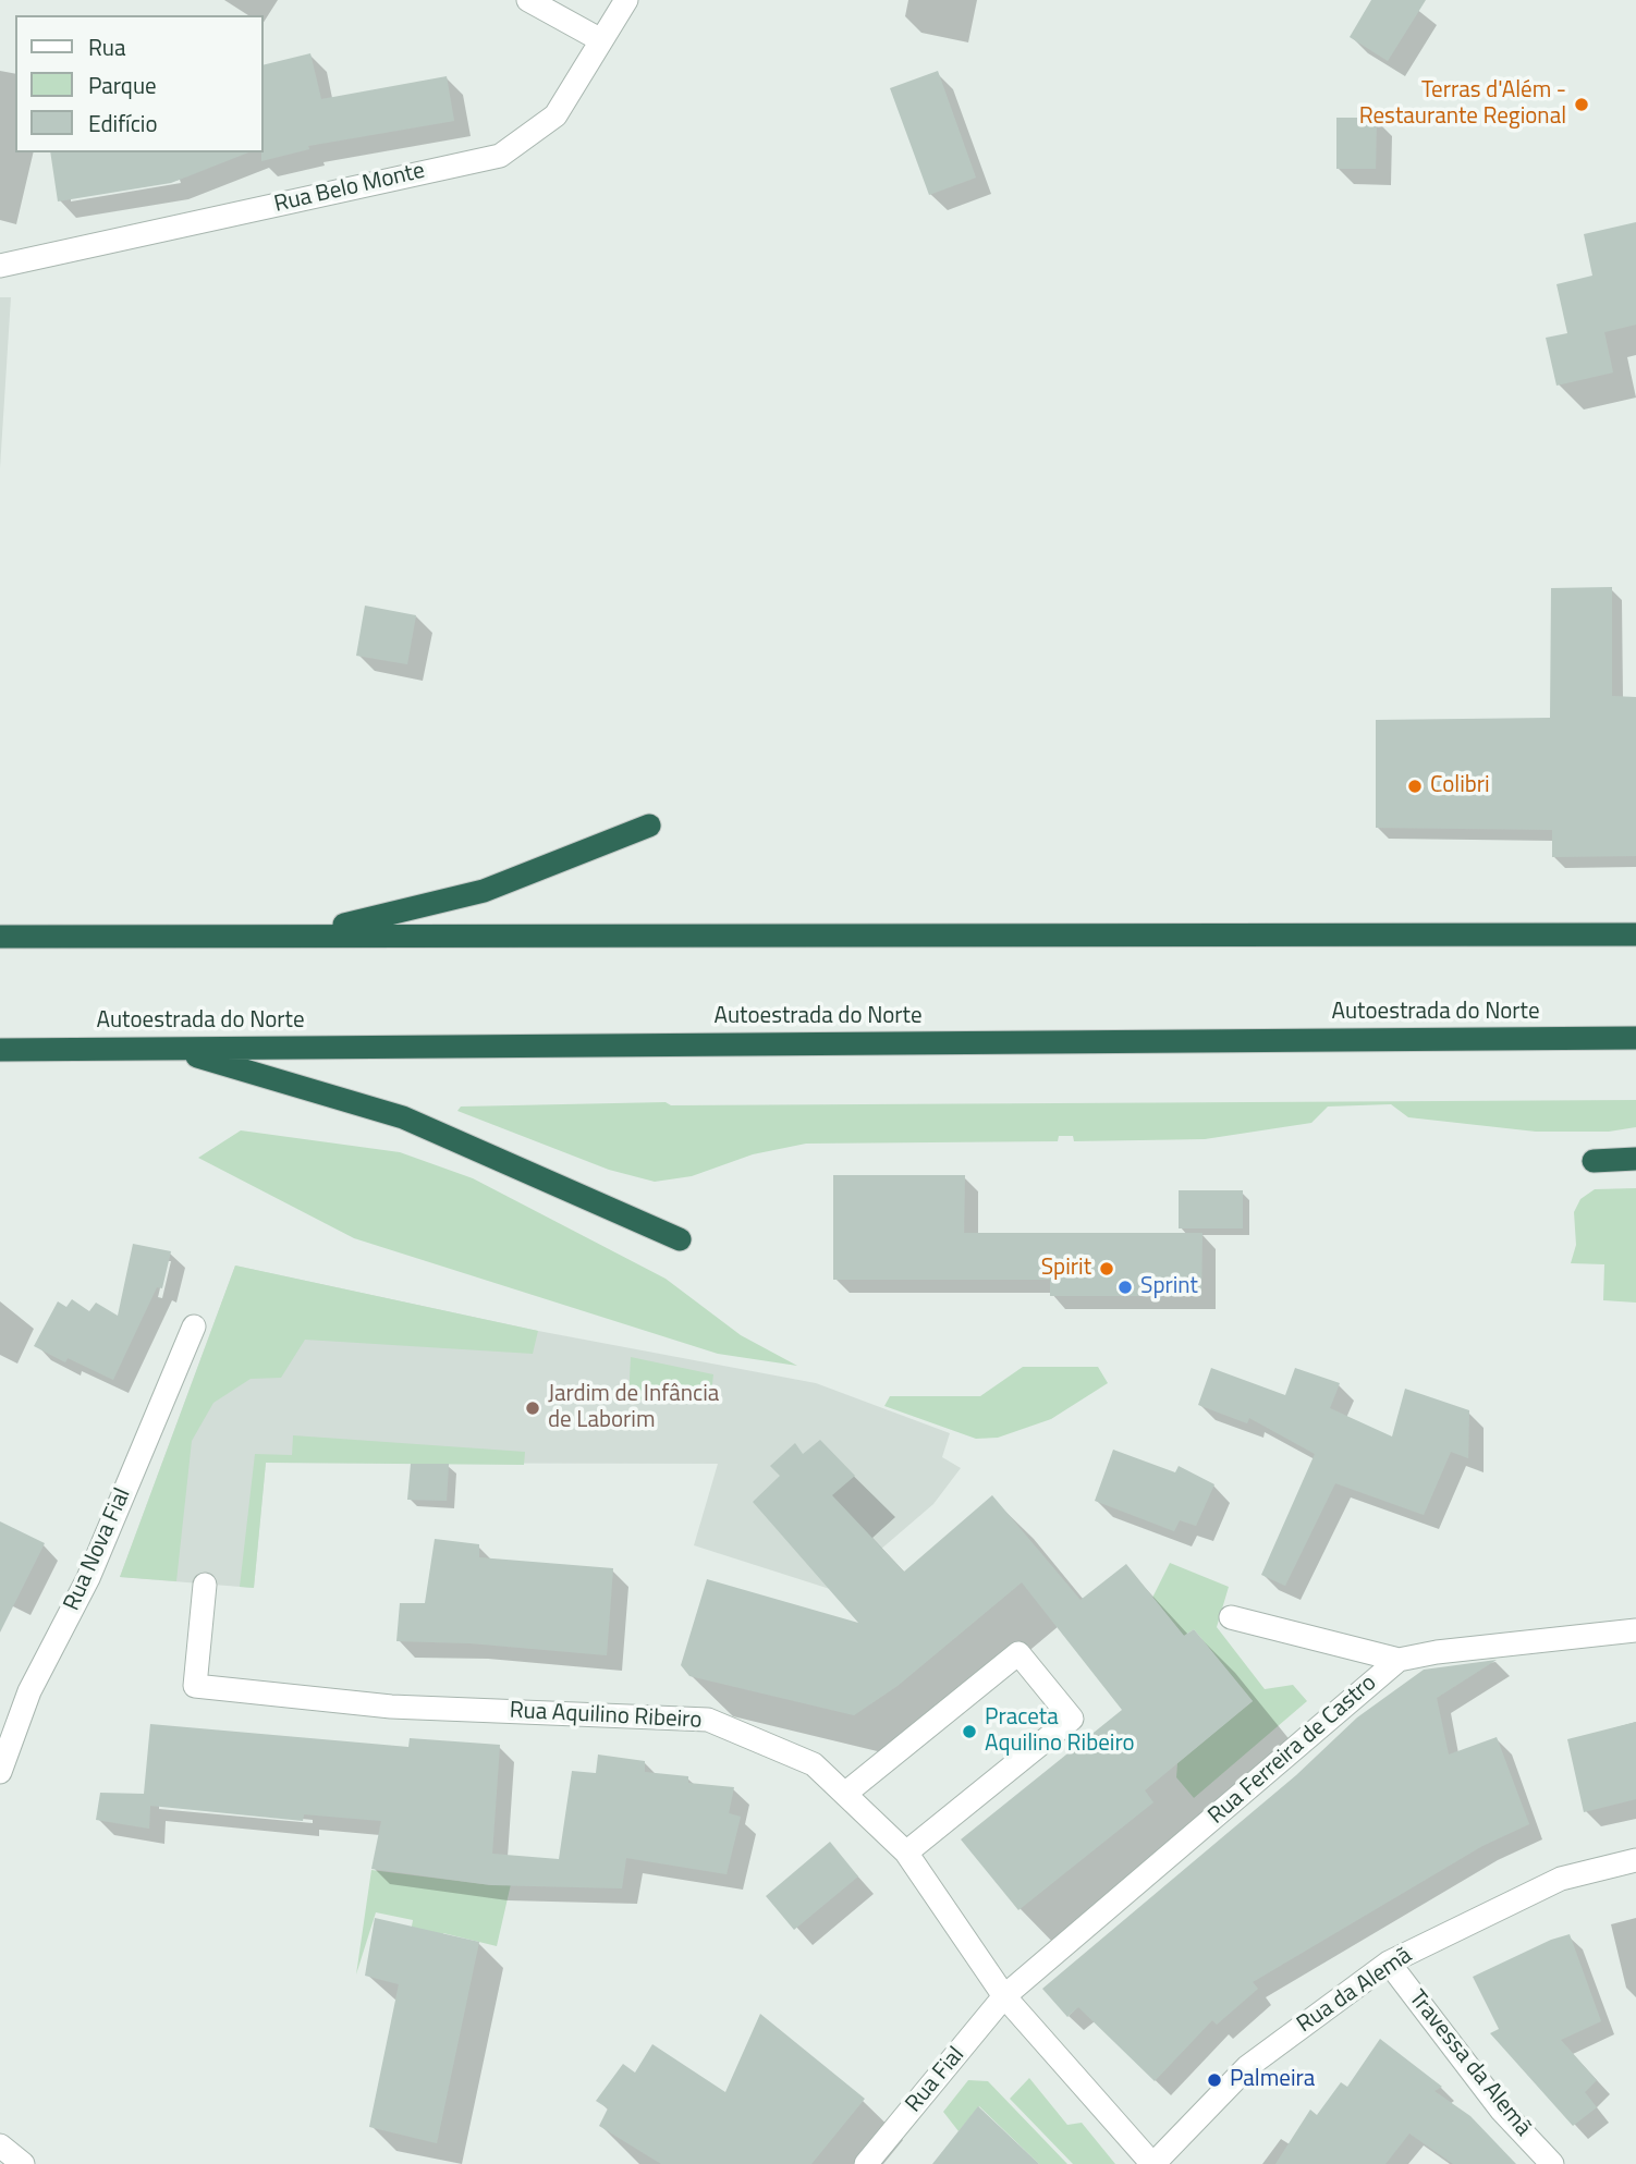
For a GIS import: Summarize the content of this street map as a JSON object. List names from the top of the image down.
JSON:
{
  "streets": {
    "highway": ["Autoestrada do Norte"],
    "street": [
      "Rua Belo Monte",
      "Rua Nova Fial",
      "Rua Aquilino Ribeiro",
      "Rua Ferreira de Castro",
      "Rua da Alemã",
      "Travessa da Alemã",
      "Rua Fial"
    ]
  },
  "crossings": [
    ["Rua Aquilino Ribeiro", "Rua Ferreira de Castro"],
    ["Rua Aquilino Ribeiro", "Rua da Alemã"],
    ["Rua Aquilino Ribeiro", "Rua Fial"],
    ["Rua Ferreira de Castro", "Rua Fial"],
    ["Rua da Alemã", "Travessa da Alemã"]
  ],
  "places": [
    "Terras d'Além - Restaurante Regional",
    "Colibri",
    "Spirit",
    "Sprint",
    "Jardim de Infância de Laborim",
    "Praceta Aquilino Ribeiro",
    "Palmeira"
  ],
  "legend": ["Rua", "Parque", "Edifício"]
}
